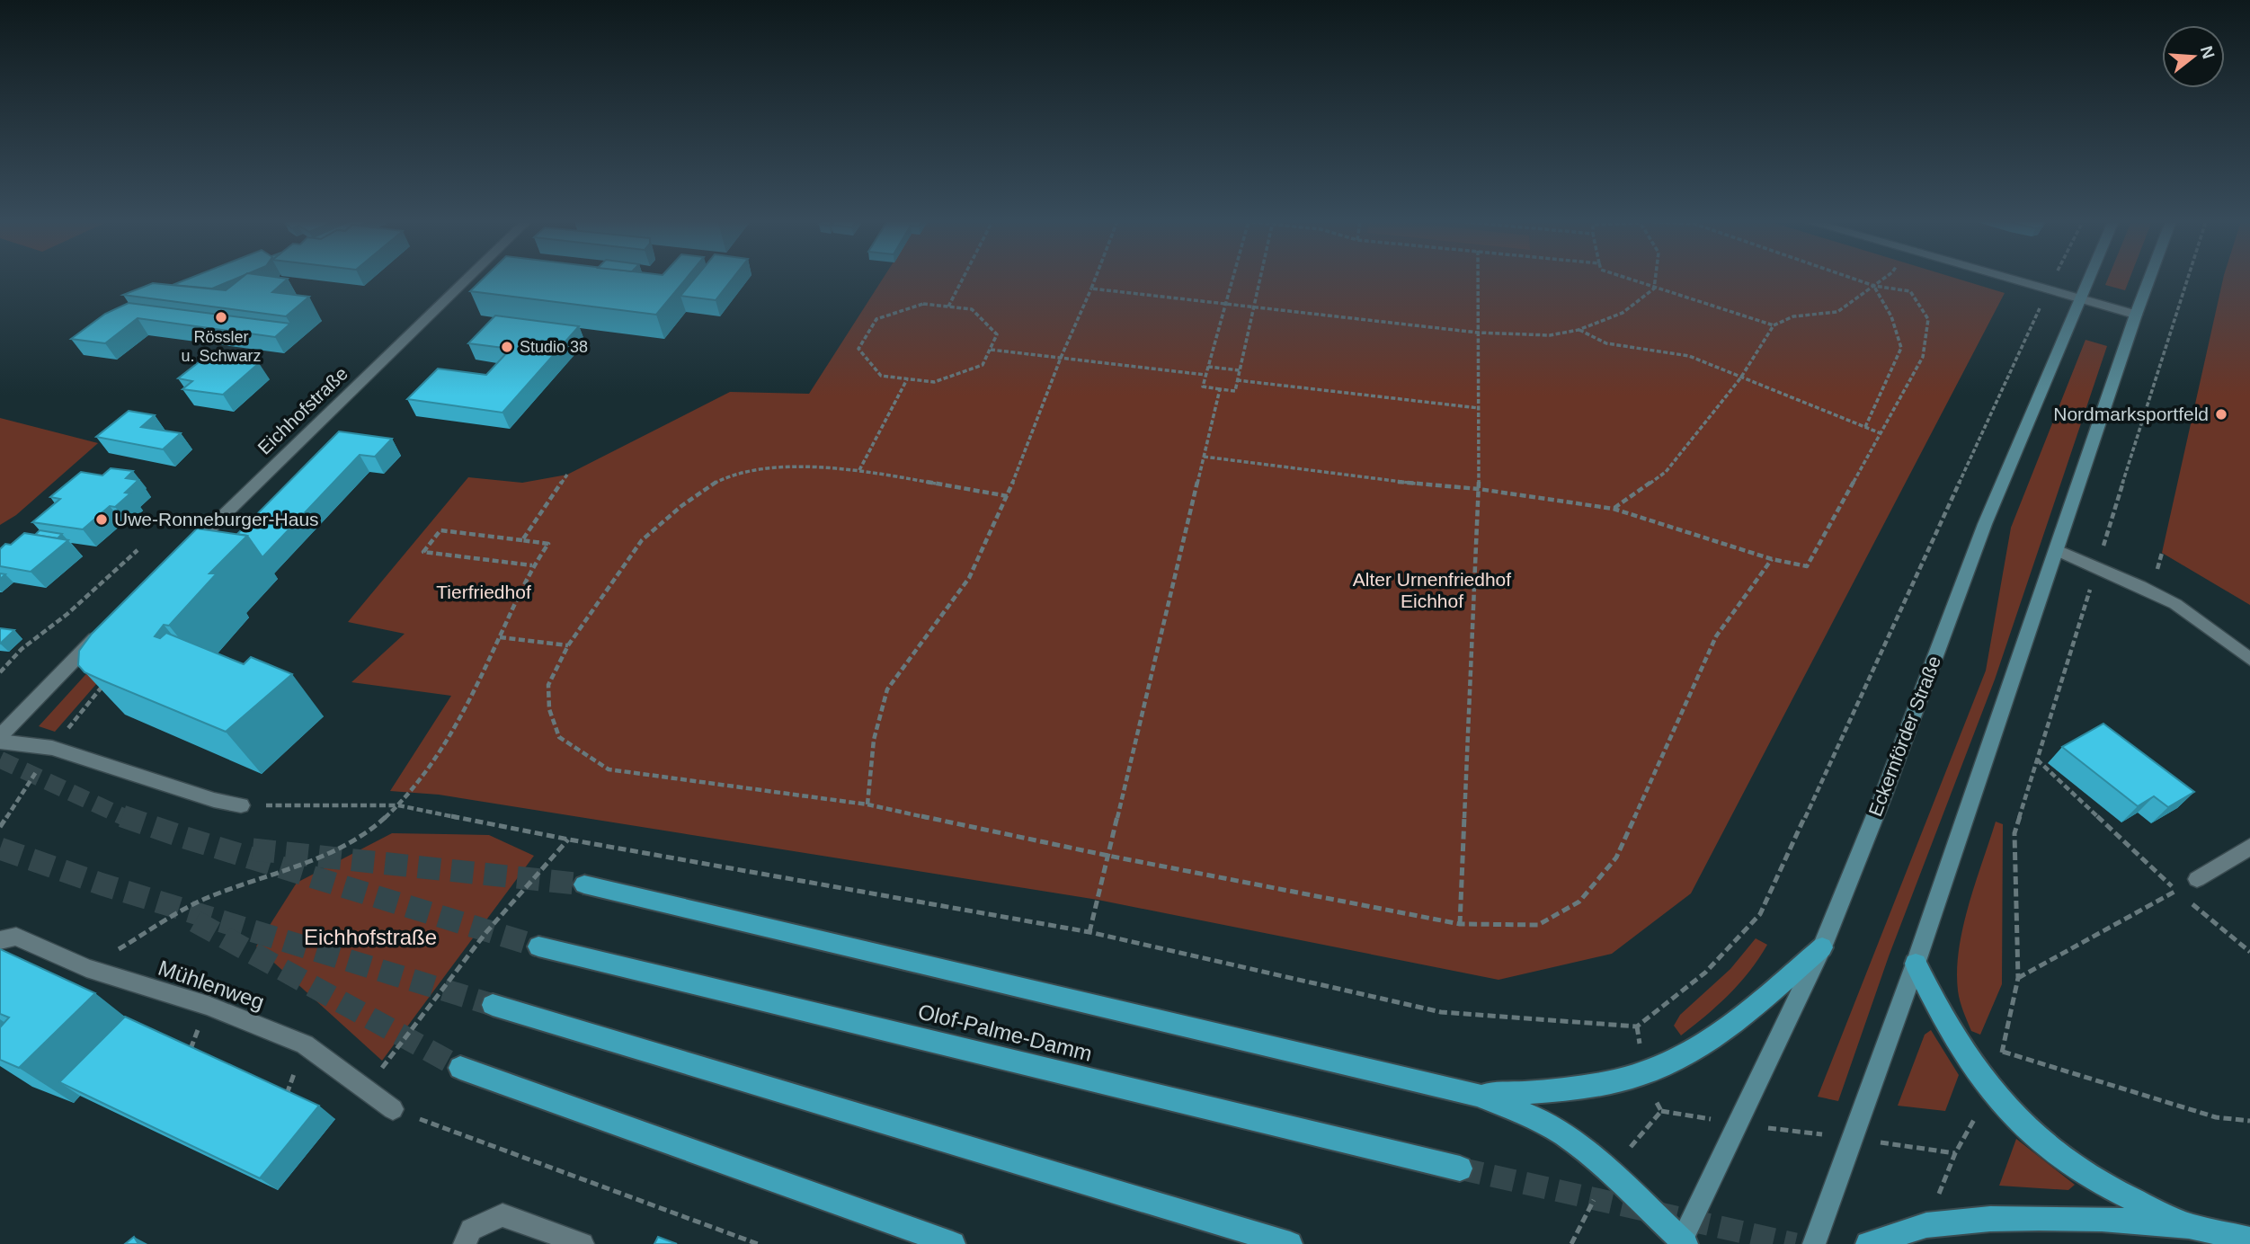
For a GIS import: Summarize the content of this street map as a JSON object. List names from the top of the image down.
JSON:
{
  "streets": {
    "highway": ["Olof-Palme-Damm"],
    "main road": ["Eckernförder Straße"],
    "street": ["Eichhofstraße", "Mühlenweg"]
  },
  "parks": ["Alter Urnenfriedhof Eichhof", "Tierfriedhof", "Eichhofstraße"],
  "places": [
    "Rössler u. Schwarz",
    "Studio 38",
    "Nordmarksportfeld",
    "Uwe-Ronneburger-Haus"
  ],
  "north": "right"
}
